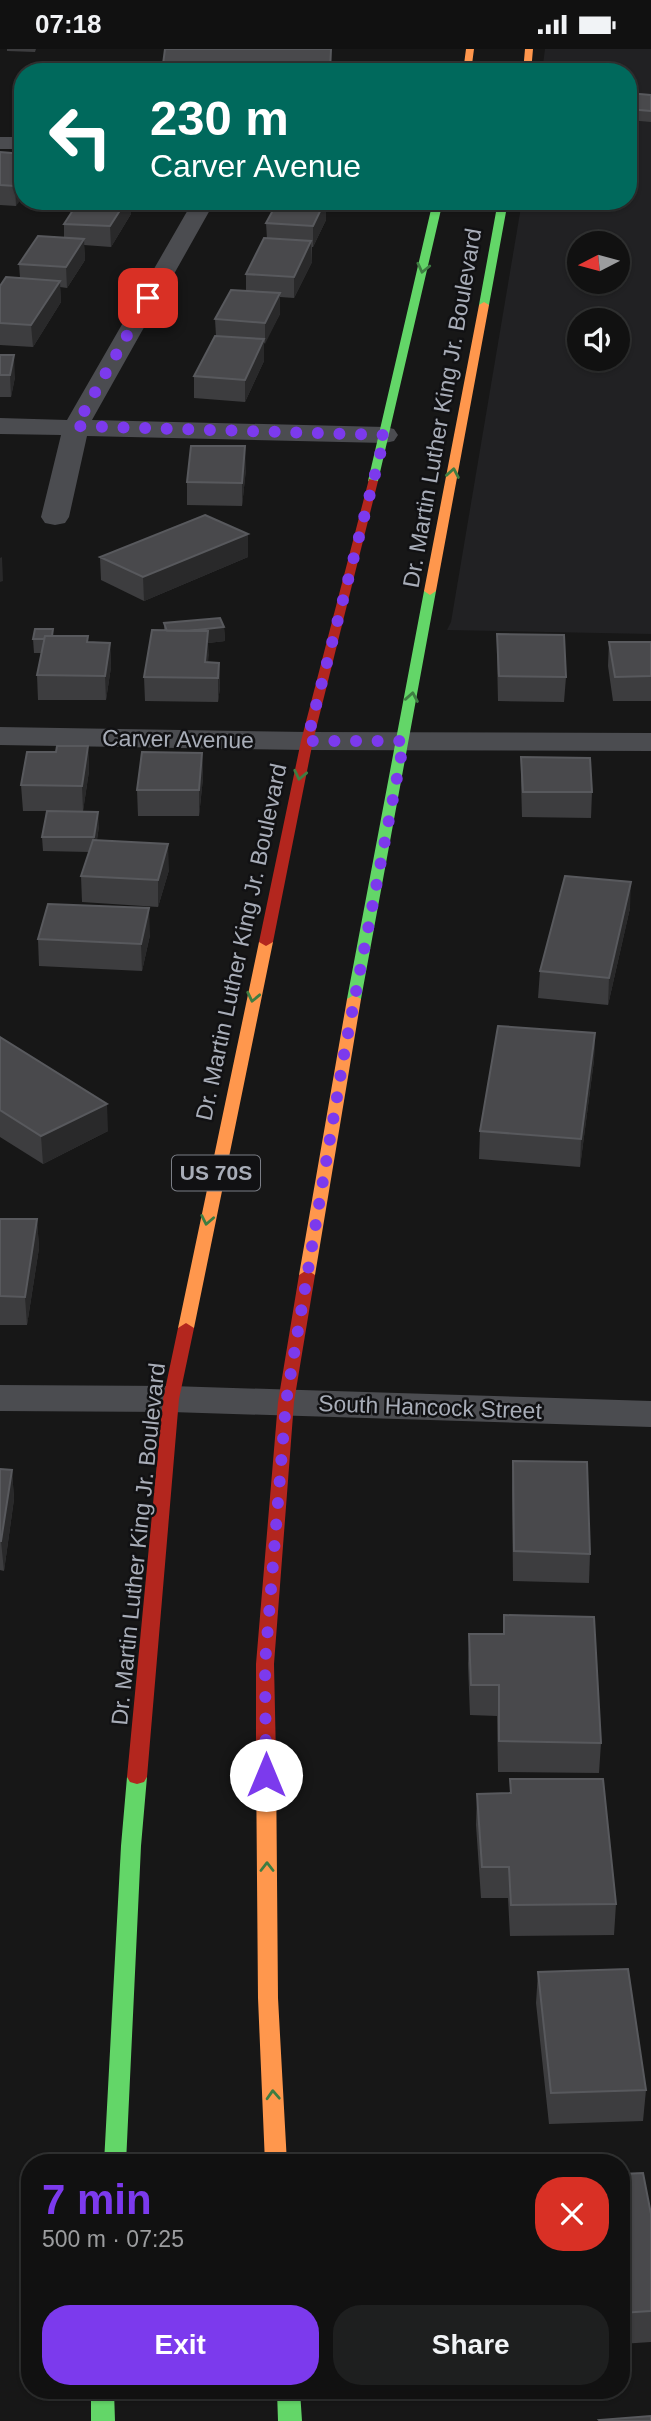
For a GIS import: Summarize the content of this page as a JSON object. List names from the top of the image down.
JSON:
{
  "streets": {
    "main road": ["Dr. Martin Luther King Jr. Boulevard", "US 70S"],
    "street": ["Carver Avenue", "South Hancock Street"]
  },
  "crossings": [
    ["Dr. Martin Luther King Jr. Boulevard", "Carver Avenue"],
    ["Dr. Martin Luther King Jr. Boulevard", "South Hancock Street"]
  ],
  "north": "left",
  "page": {
    "status": "07:18",
    "turn": ["230 m", "Carver Avenue"],
    "heading": ["7 min", "500 m · 07:25"],
    "buttons": ["Exit", "Share"]
  }
}
